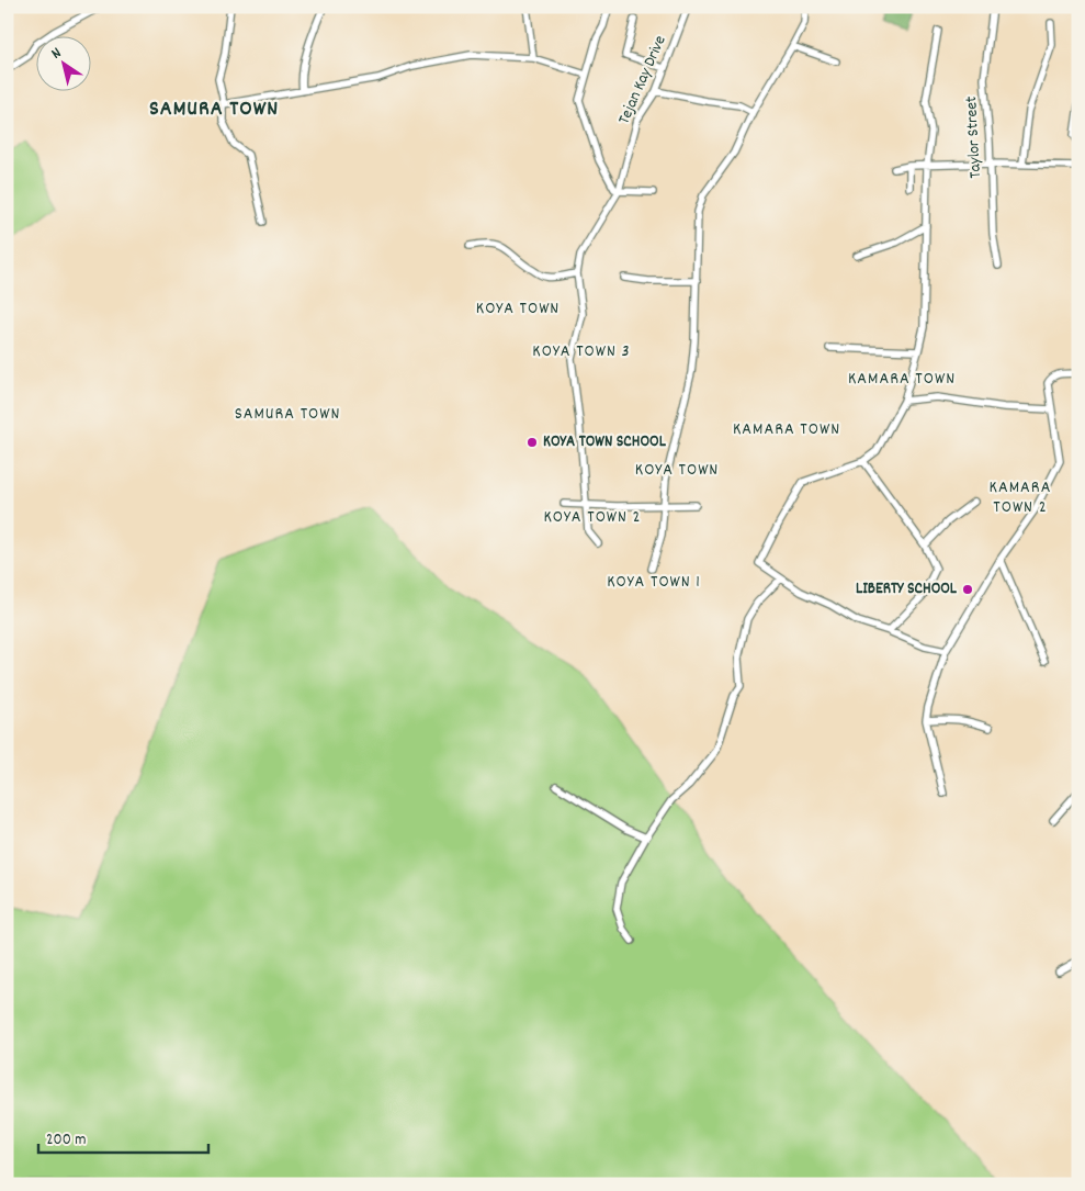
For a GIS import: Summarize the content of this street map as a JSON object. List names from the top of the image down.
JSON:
{
  "streets": {
    "street": ["Tejan Kay Drive", "Taylor Street"]
  },
  "districts": [
    "SAMURA TOWN",
    "KOYA TOWN",
    "KOYA TOWN 3",
    "KAMARA TOWN",
    "SAMURA TOWN",
    "KAMARA TOWN",
    "KOYA TOWN",
    "KAMARA TOWN 2",
    "KOYA TOWN 2",
    "KOYA TOWN 1"
  ],
  "places": ["KOYA TOWN SCHOOL", "LIBERTY SCHOOL"],
  "scale_bar": "200 m",
  "north": "top left"
}
